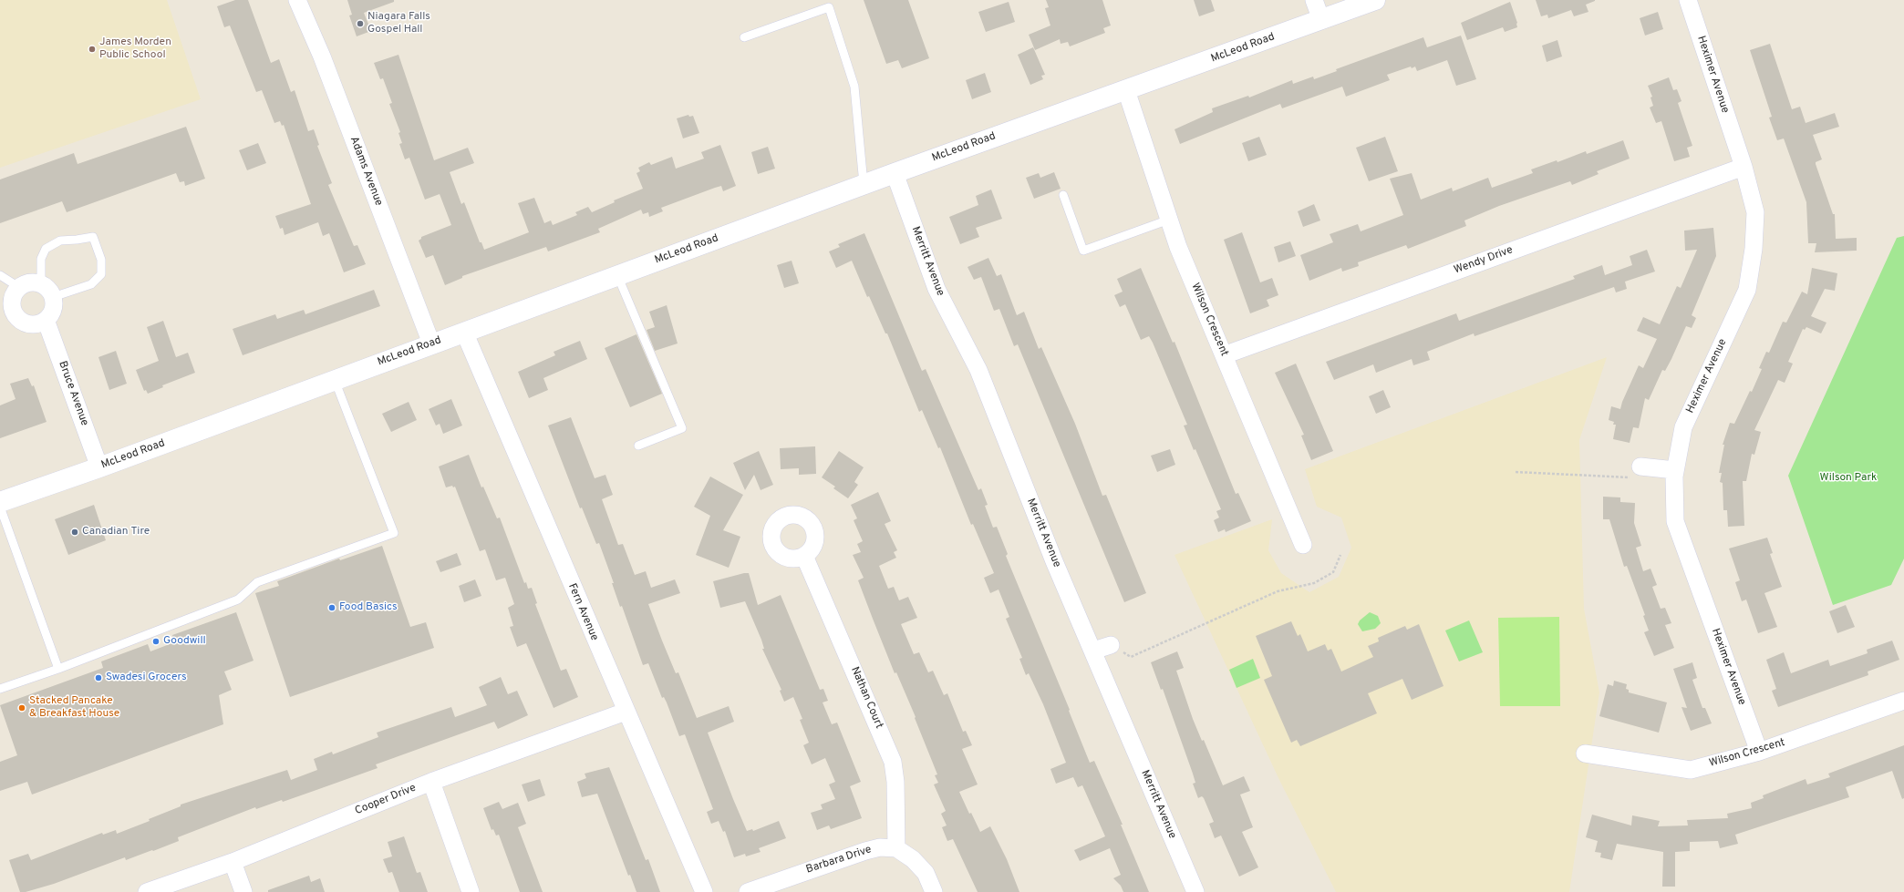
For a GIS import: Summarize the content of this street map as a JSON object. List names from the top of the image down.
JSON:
{
  "streets": {
    "main road": ["McLeod Road"],
    "street": [
      "Heximer Avenue",
      "Adams Avenue",
      "Wendy Drive",
      "Merritt Avenue",
      "Wilson Crescent",
      "Bruce Avenue",
      "Fern Avenue",
      "Nathan Court",
      "Cooper Drive",
      "Barbara Drive"
    ]
  },
  "crossings": [
    ["McLeod Road", "Adams Avenue"],
    ["McLeod Road", "Merritt Avenue"],
    ["McLeod Road", "Wilson Crescent"],
    ["McLeod Road", "Bruce Avenue"],
    ["McLeod Road", "Fern Avenue"],
    ["Heximer Avenue", "Wendy Drive"],
    ["Heximer Avenue", "Wilson Crescent"],
    ["Wendy Drive", "Wilson Crescent"],
    ["Fern Avenue", "Cooper Drive"],
    ["Nathan Court", "Barbara Drive"]
  ],
  "parks": ["Wilson Park"],
  "places": [
    "Niagara Falls Gospel Hall",
    "James Morden Public School",
    "Canadian Tire",
    "Food Basics",
    "Goodwill",
    "Swadesi Grocers",
    "Stacked Pancake & Breakfast House"
  ]
}
